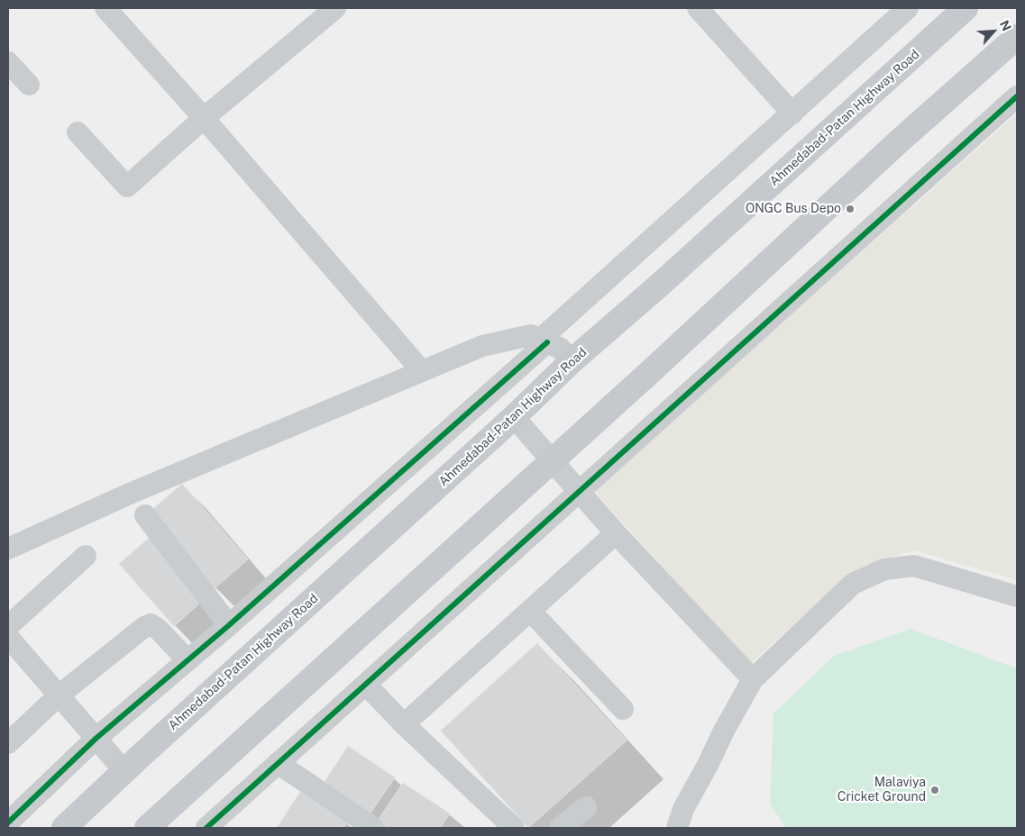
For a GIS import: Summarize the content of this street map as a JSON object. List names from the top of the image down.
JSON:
{
  "streets": {
    "main road": ["Ahmedabad-Patan Highway Road"]
  },
  "places": ["ONGC Bus Depo", "Malaviya Cricket Ground"],
  "north": "top right"
}
